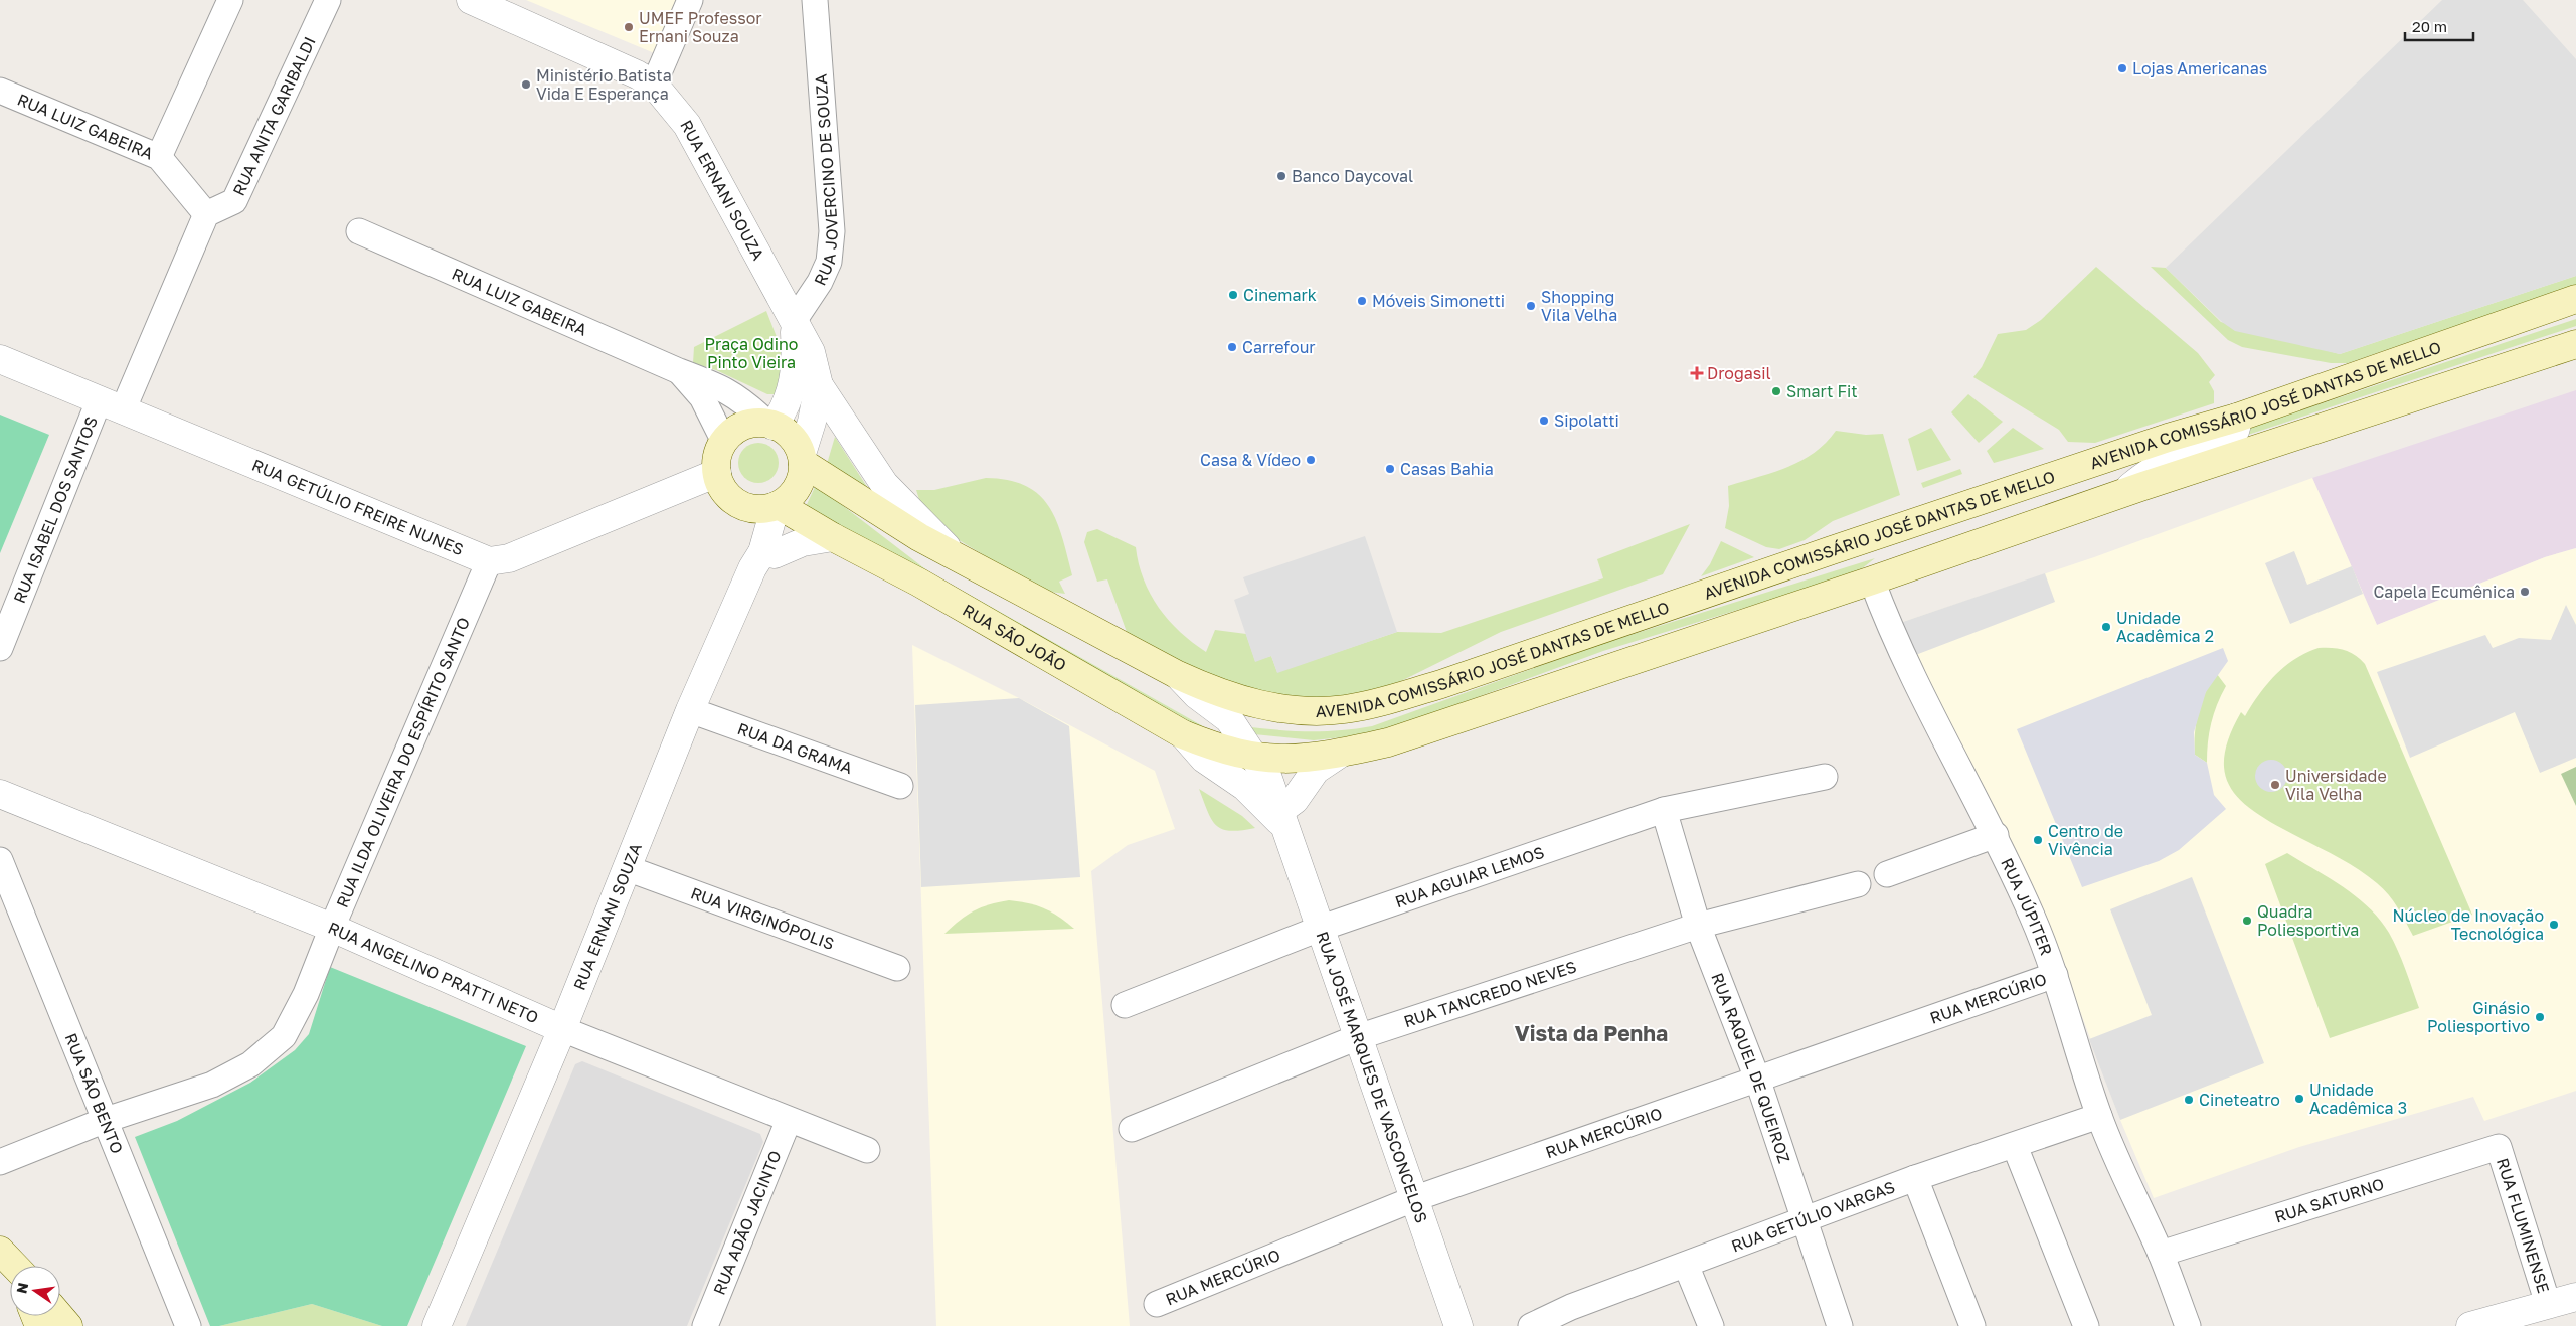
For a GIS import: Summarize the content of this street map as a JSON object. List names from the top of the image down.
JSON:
{
  "streets": {
    "main road": ["AVENIDA COMISSÁRIO JOSÉ DANTAS DE MELLO", "RUA SÃO JOÃO"],
    "street": [
      "RUA ANITA GARIBALDI",
      "RUA LUIZ GABEIRA",
      "RUA JOVERCINO DE SOUZA",
      "RUA ERNANI SOUZA",
      "RUA GETÚLIO FREIRE NUNES",
      "RUA ISABEL DOS SANTOS",
      "RUA DA GRAMA",
      "RUA ILDA OLIVEIRA DO ESPÍRITO SANTO",
      "RUA AGUIAR LEMOS",
      "RUA JÚPITER",
      "RUA VIRGINÓPOLIS",
      "RUA ANGELINO PRATTI NETO",
      "RUA TANCREDO NEVES",
      "RUA MERCÚRIO",
      "RUA RAQUEL DE QUEIROZ",
      "RUA JOSÉ MARQUES DE VASCONCELOS",
      "RUA SÃO BENTO",
      "RUA SATURNO",
      "RUA GETÚLIO VARGAS",
      "RUA ADÃO JACINTO",
      "RUA FLUMINENSE"
    ]
  },
  "crossings": [
    ["RUA ANITA GARIBALDI", "RUA LUIZ GABEIRA"],
    ["RUA LUIZ GABEIRA", "RUA ERNANI SOUZA"],
    ["RUA LUIZ GABEIRA", "RUA SÃO JOÃO"],
    ["RUA JOVERCINO DE SOUZA", "RUA ERNANI SOUZA"],
    ["RUA ERNANI SOUZA", "RUA SÃO JOÃO"],
    ["RUA ERNANI SOUZA", "RUA DA GRAMA"],
    ["RUA ERNANI SOUZA", "RUA VIRGINÓPOLIS"],
    ["RUA ERNANI SOUZA", "RUA ANGELINO PRATTI NETO"],
    ["AVENIDA COMISSÁRIO JOSÉ DANTAS DE MELLO", "RUA JOSÉ MARQUES DE VASCONCELOS"],
    ["RUA GETÚLIO FREIRE NUNES", "RUA ISABEL DOS SANTOS"],
    ["RUA GETÚLIO FREIRE NUNES", "RUA ILDA OLIVEIRA DO ESPÍRITO SANTO"],
    ["RUA SÃO JOÃO", "RUA JOSÉ MARQUES DE VASCONCELOS"],
    ["RUA ILDA OLIVEIRA DO ESPÍRITO SANTO", "RUA ANGELINO PRATTI NETO"],
    ["RUA ILDA OLIVEIRA DO ESPÍRITO SANTO", "RUA SÃO BENTO"],
    ["RUA AGUIAR LEMOS", "RUA RAQUEL DE QUEIROZ"],
    ["RUA AGUIAR LEMOS", "RUA JOSÉ MARQUES DE VASCONCELOS"],
    ["RUA JÚPITER", "RUA MERCÚRIO"],
    ["RUA JÚPITER", "RUA SATURNO"],
    ["RUA JÚPITER", "RUA GETÚLIO VARGAS"],
    ["RUA ANGELINO PRATTI NETO", "RUA ADÃO JACINTO"],
    ["RUA TANCREDO NEVES", "RUA RAQUEL DE QUEIROZ"],
    ["RUA TANCREDO NEVES", "RUA JOSÉ MARQUES DE VASCONCELOS"],
    ["RUA MERCÚRIO", "RUA RAQUEL DE QUEIROZ"],
    ["RUA MERCÚRIO", "RUA JOSÉ MARQUES DE VASCONCELOS"],
    ["RUA RAQUEL DE QUEIROZ", "RUA GETÚLIO VARGAS"],
    ["RUA SATURNO", "RUA FLUMINENSE"]
  ],
  "districts": ["Vista da Penha"],
  "parks": ["Praça Odino Pinto Vieira"],
  "places": {
    "other": [
      "UMEF Professor Ernani Souza",
      "Lojas Americanas",
      "Ministério Batista Vida E Esperança",
      "Banco Daycoval",
      "Cinemark",
      "Móveis Simonetti",
      "Shopping Vila Velha",
      "Carrefour",
      "Smart Fit",
      "Sipolatti",
      "Casa & Vídeo",
      "Casas Bahia",
      "Capela Ecumênica",
      "Unidade Acadêmica 2",
      "Universidade Vila Velha",
      "Centro de Vivência",
      "Quadra Poliesportiva",
      "Núcleo de Inovação Tecnológica",
      "Ginásio Poliesportivo",
      "Unidade Acadêmica 3",
      "Cineteatro"
    ],
    "health": ["Drogasil"]
  },
  "scale_bar": "20 m",
  "north": "left"
}
